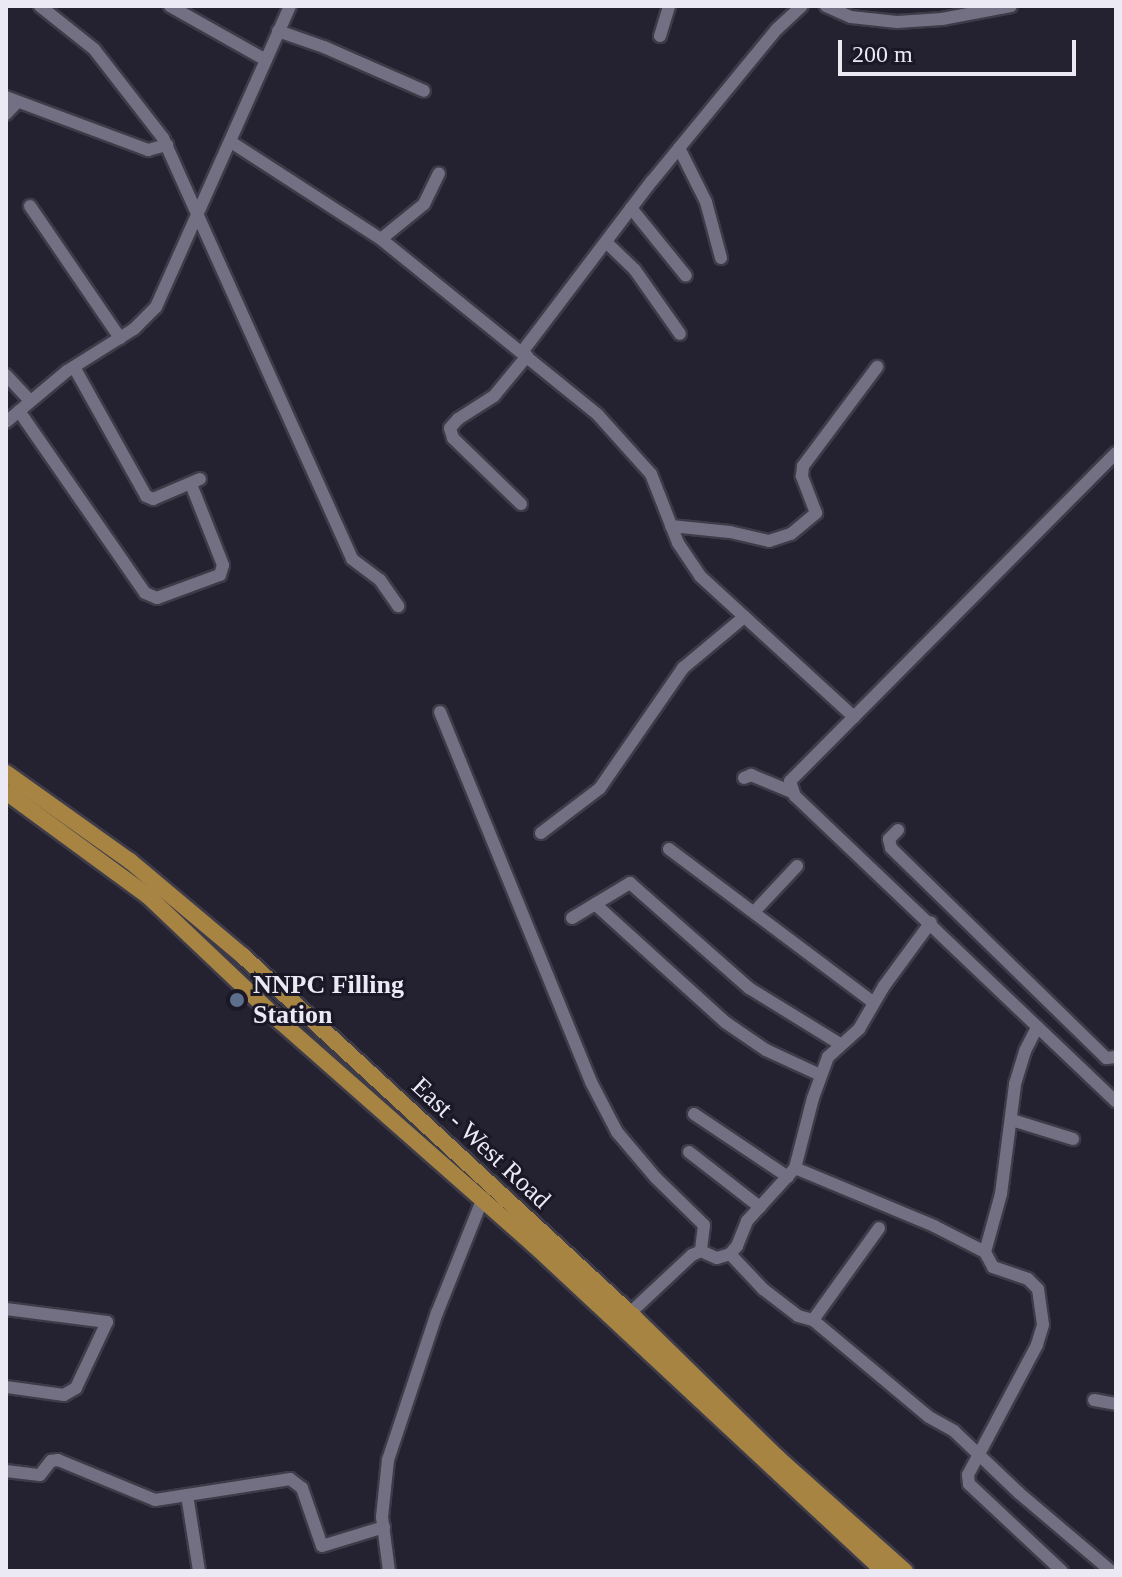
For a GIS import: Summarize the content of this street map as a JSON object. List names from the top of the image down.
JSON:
{
  "streets": {
    "main road": ["East - West Road"]
  },
  "places": ["NNPC Filling Station"],
  "scale_bar": "200 m"
}
